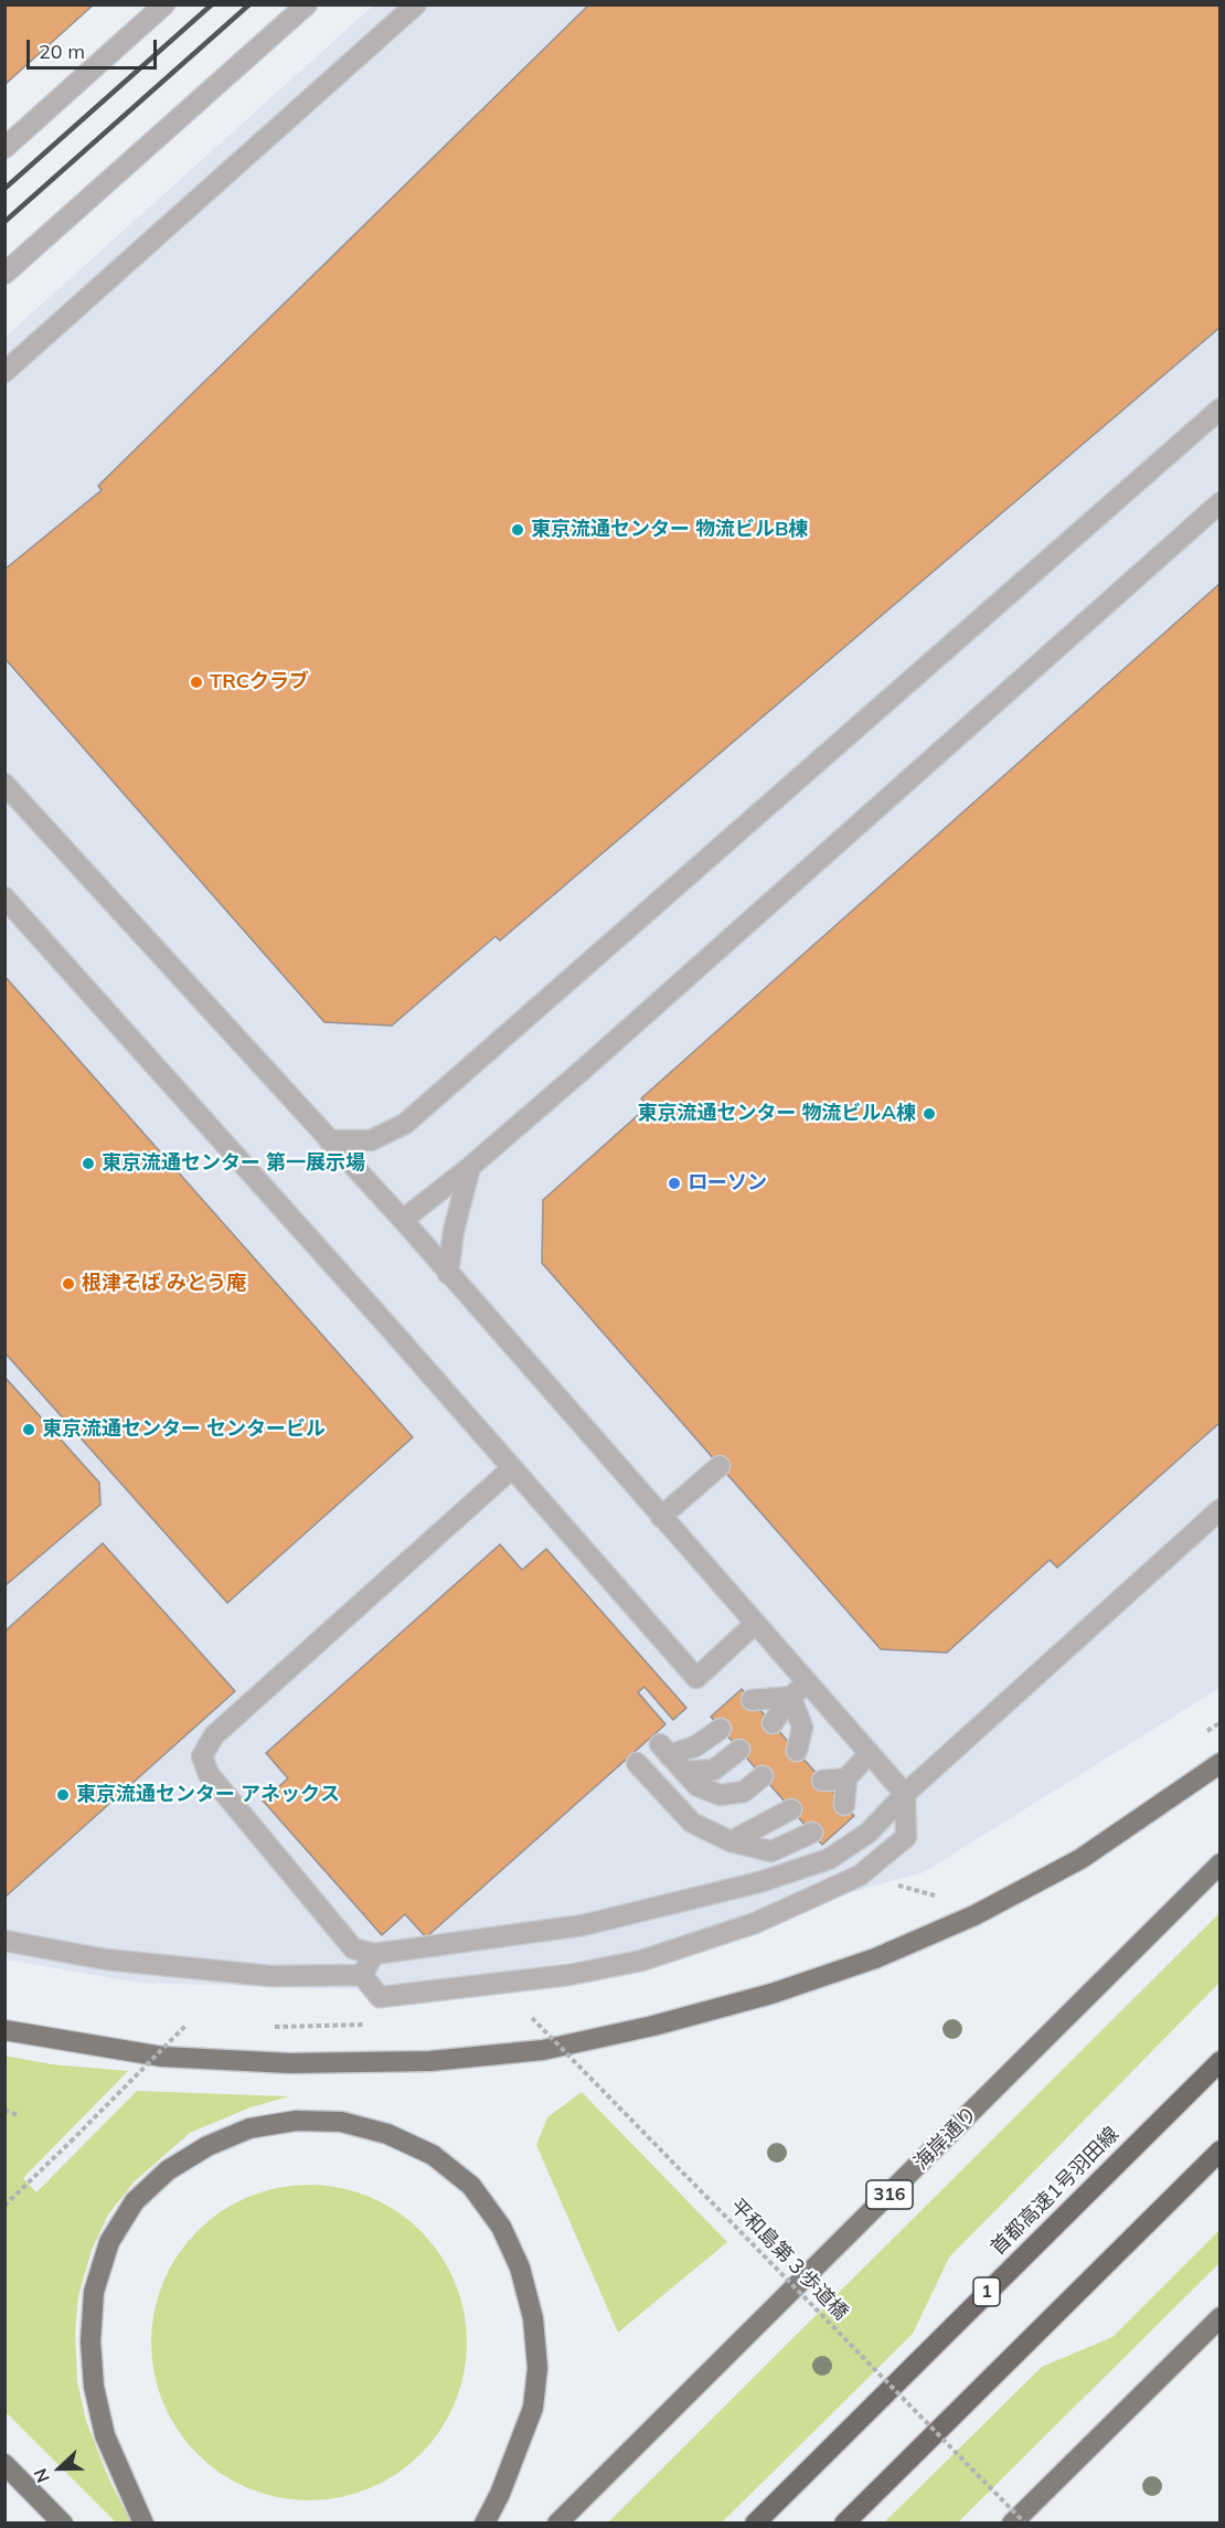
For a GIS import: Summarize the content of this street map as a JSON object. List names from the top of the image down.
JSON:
{
  "streets": {
    "highway": ["首都高速1号羽田線", "1"],
    "main road": ["海岸通り", "316"],
    "path": ["平和島第３歩道橋"]
  },
  "places": [
    "東京流通センター 物流ビルB棟",
    "TRCクラブ",
    "東京流通センター 物流ビルA棟",
    "東京流通センター 第一展示場",
    "ローソン",
    "根津そば みとう庵",
    "東京流通センター センタービル",
    "東京流通センター アネックス"
  ],
  "scale_bar": "20 m",
  "north": "left"
}
